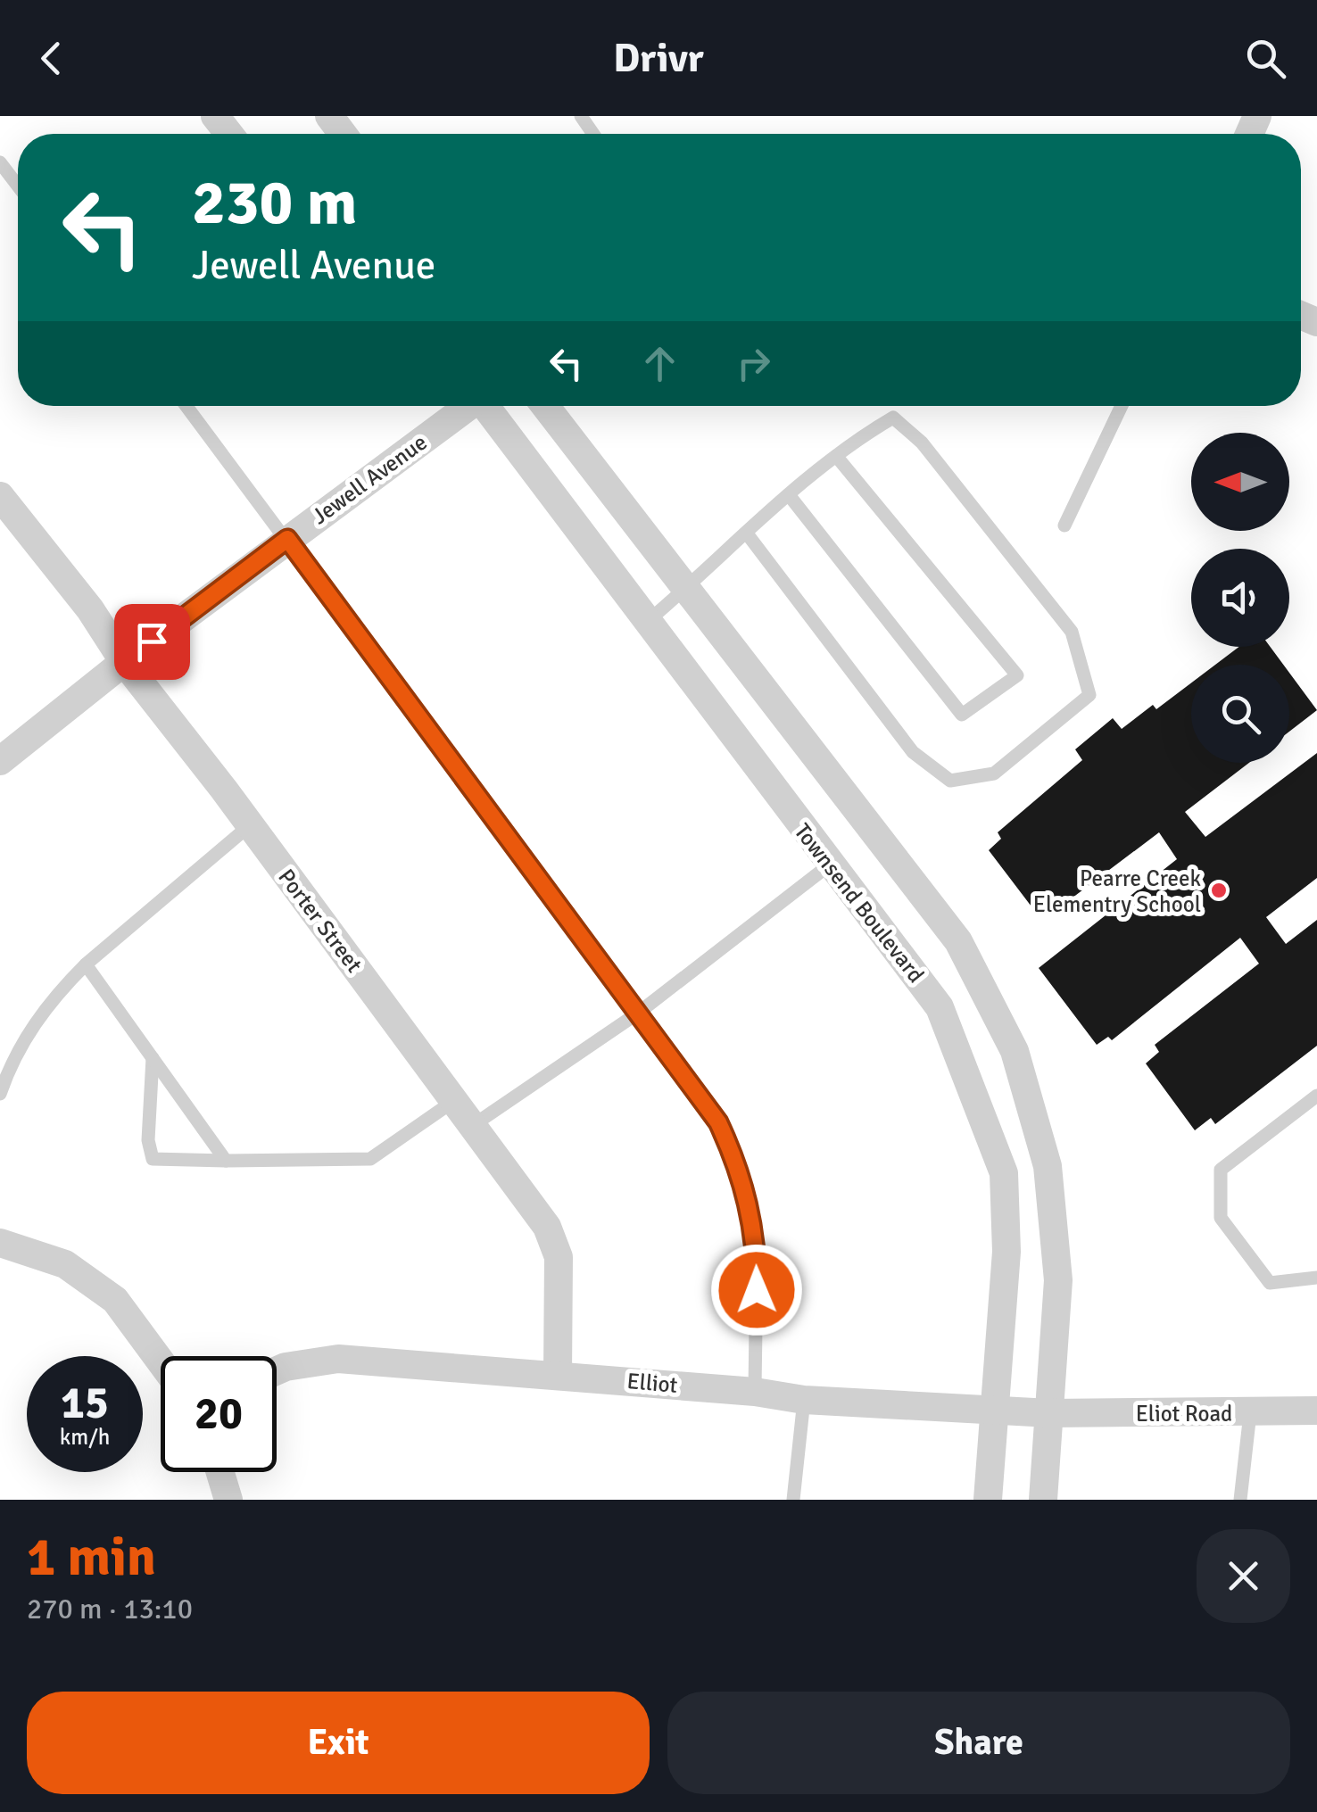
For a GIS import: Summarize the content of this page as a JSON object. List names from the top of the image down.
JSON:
{
  "streets": {
    "street": [
      "Jewell Avenue",
      "Townsend Boulevard",
      "Porter Street",
      "Elliot",
      "Eliot Road"
    ]
  },
  "crossings": [
    ["Jewell Avenue", "Porter Street"],
    ["Townsend Boulevard", "Elliot"],
    ["Porter Street", "Elliot"],
    ["Elliot", "Eliot Road"]
  ],
  "places": ["Pearre Creek Elementry School"],
  "north": "left",
  "page": {
    "header": "Drivr",
    "turn": ["230 m", "Jewell Avenue"],
    "speed": "15 km/h",
    "limit": "20",
    "heading": ["1 min", "270 m · 13:10"],
    "buttons": ["Exit", "Share"]
  }
}
